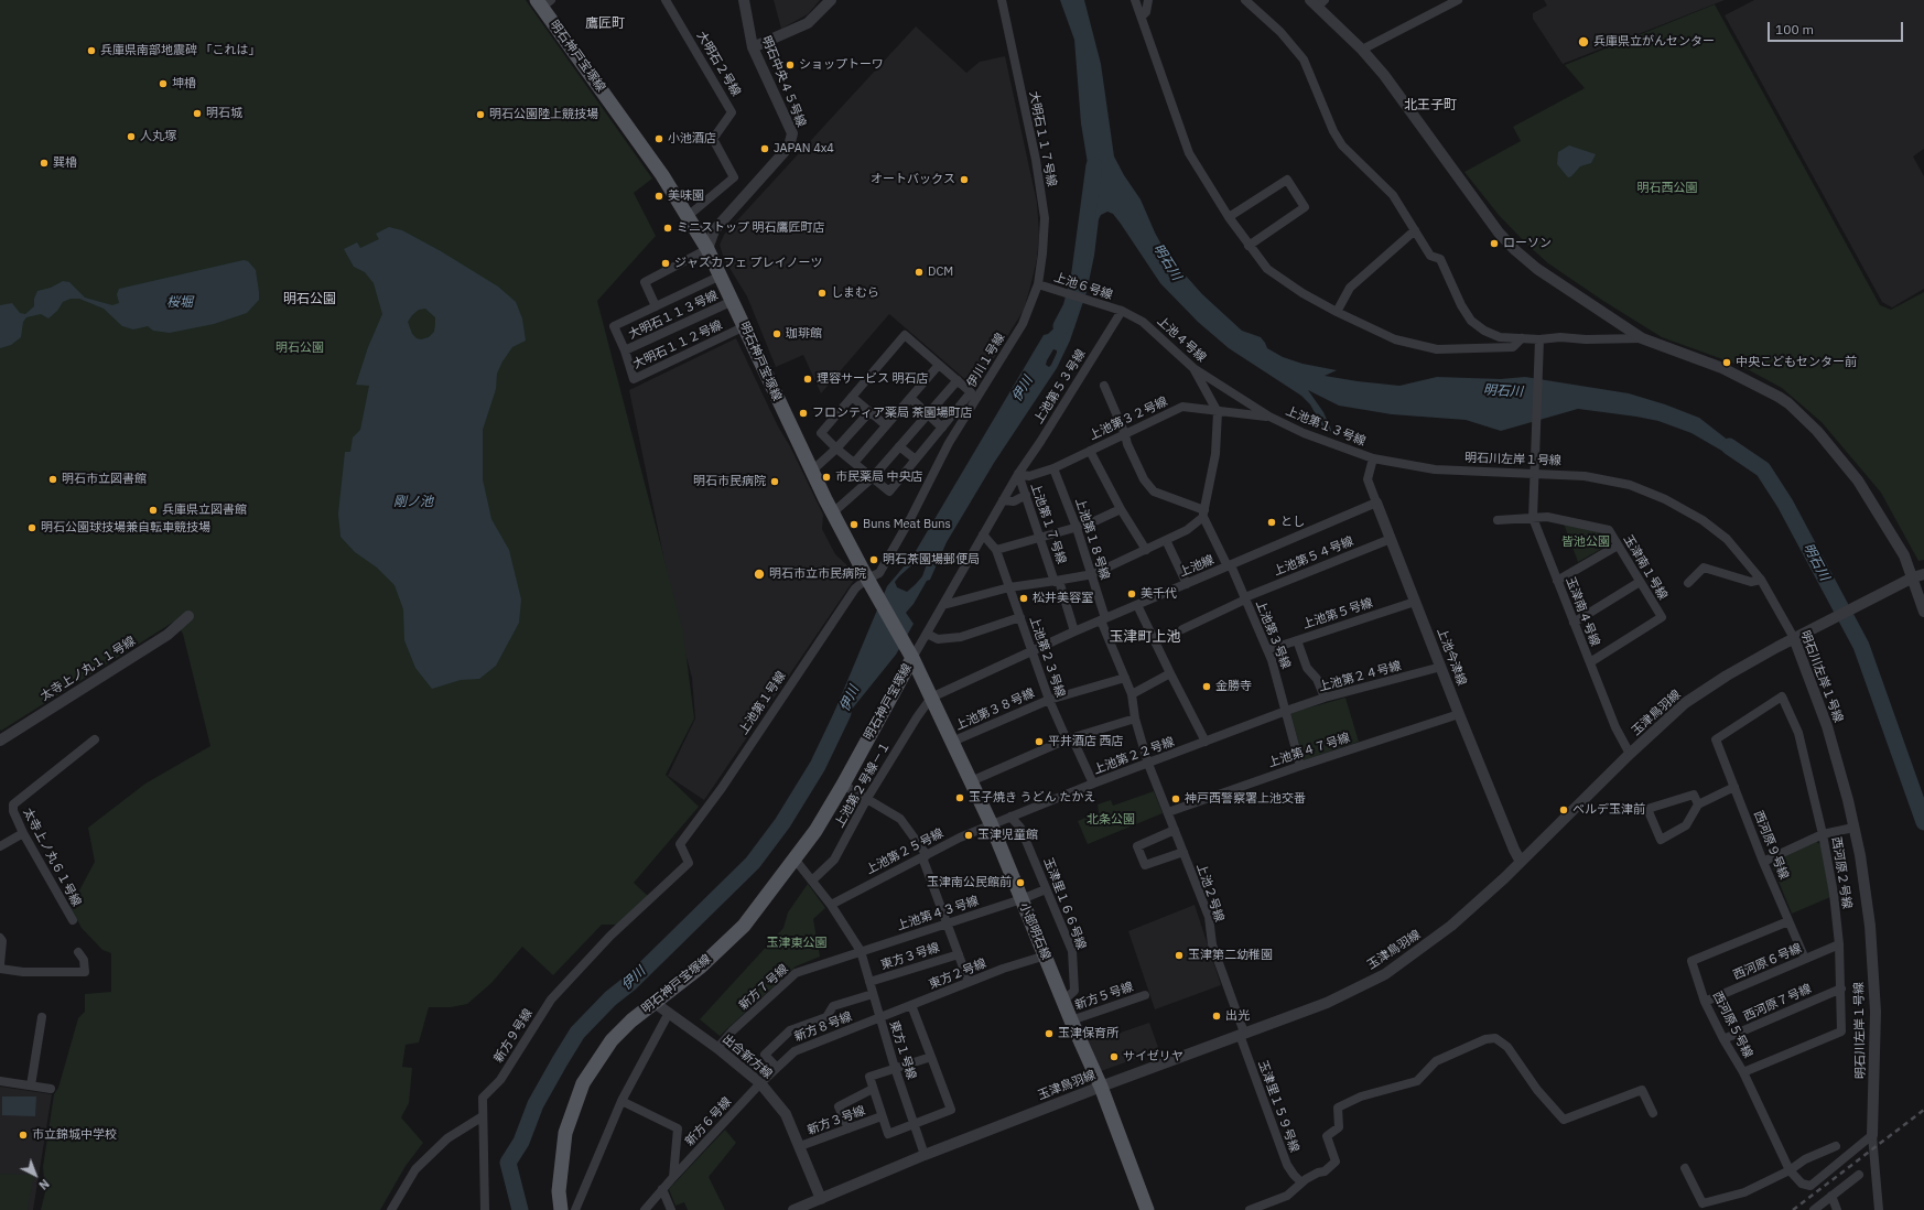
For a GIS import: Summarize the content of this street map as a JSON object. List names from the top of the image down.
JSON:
{
  "streets": {
    "main road": ["明石神戸宝塚線", "小部明石線"],
    "street": [
      "大明石２号線",
      "明石中央４５号線",
      "大明石１１７号線",
      "上池６号線",
      "大明石１１３号線",
      "上池４号線",
      "大明石１１２号線",
      "伊川１号線",
      "上池第５３号線",
      "上池第３２号線",
      "上池第１３号線",
      "明石川左岸１号線",
      "上池第１７号線",
      "上池第１８号線",
      "上池第５４号線",
      "上池線",
      "玉津南１号線",
      "玉津南４号線",
      "上池第５号線",
      "上池第３号線",
      "上池第２３号線",
      "上池今津線",
      "太寺上ノ丸１１号線",
      "上池第２４号線",
      "上池第１号線",
      "上池第３８号線",
      "玉津鳥羽線",
      "上池第４７号線",
      "上池第２２号線",
      "上池第２号線－１",
      "西河原９号線",
      "上池第２５号線",
      "太寺上ノ丸６１号線",
      "西河原２号線",
      "上池２号線",
      "玉津里１６６号線",
      "上池第４３号線",
      "東方３号線",
      "西河原６号線",
      "東方２号線",
      "新方７号線",
      "新方５号線",
      "西河原７号線",
      "西河原５号線",
      "新方８号線",
      "新方９号線",
      "東方１号線",
      "出合新方線",
      "玉津里１５９号線",
      "新方３号線",
      "新方６号線"
    ]
  },
  "crossings": [
    ["明石神戸宝塚線", "大明石２号線"],
    ["明石神戸宝塚線", "明石中央４５号線"],
    ["明石神戸宝塚線", "大明石１１３号線"],
    ["明石神戸宝塚線", "大明石１１２号線"],
    ["明石神戸宝塚線", "伊川１号線"],
    ["明石神戸宝塚線", "上池第５３号線"],
    ["明石神戸宝塚線", "上池第１号線"],
    ["明石神戸宝塚線", "小部明石線"],
    ["明石神戸宝塚線", "東方１号線"],
    ["明石神戸宝塚線", "出合新方線"],
    ["大明石１１７号線", "上池６号線"],
    ["大明石１１７号線", "伊川１号線"],
    ["上池６号線", "上池４号線"],
    ["上池６号線", "伊川１号線"],
    ["上池６号線", "上池第５３号線"],
    ["大明石１１３号線", "大明石１１２号線"],
    ["上池４号線", "上池第５３号線"],
    ["上池４号線", "上池第３２号線"],
    ["上池４号線", "上池第１３号線"],
    ["伊川１号線", "上池第１号線"],
    ["上池第５３号線", "上池第３２号線"],
    ["上池第５３号線", "上池第１７号線"],
    ["上池第５３号線", "上池第２３号線"],
    ["上池第５３号線", "小部明石線"],
    ["上池第３２号線", "上池第１３号線"],
    ["上池第３２号線", "上池第１７号線"],
    ["上池第３２号線", "上池第１８号線"],
    ["上池第１３号線", "明石川左岸１号線"],
    ["上池第１３号線", "上池今津線"],
    ["明石川左岸１号線", "玉津南４号線"],
    ["明石川左岸１号線", "上池今津線"],
    ["明石川左岸１号線", "玉津鳥羽線"],
    ["上池第１７号線", "上池線"],
    ["上池第１８号線", "上池線"],
    ["上池第１８号線", "上池第３８号線"],
    ["上池第１８号線", "上池２号線"],
    ["上池第５４号線", "上池第３号線"],
    ["上池第５４号線", "上池今津線"],
    ["上池線", "上池第３号線"],
    ["上池線", "上池第２３号線"],
    ["上池線", "上池今津線"],
    ["上池線", "上池第２号線－１"],
    ["上池線", "小部明石線"],
    ["玉津南１号線", "玉津南４号線"],
    ["玉津南４号線", "玉津鳥羽線"],
    ["上池第５号線", "上池第３号線"],
    ["上池第５号線", "上池今津線"],
    ["上池第３号線", "上池第２４号線"],
    ["上池第３号線", "上池第４７号線"],
    ["上池第３号線", "上池第２２号線"],
    ["上池第２３号線", "上池第３８号線"],
    ["上池第２３号線", "上池第２２号線"],
    ["上池今津線", "上池第２４号線"],
    ["上池今津線", "玉津鳥羽線"],
    ["上池今津線", "上池第４７号線"],
    ["上池第２４号線", "上池第２２号線"],
    ["上池第１号線", "新方９号線"],
    ["上池第３８号線", "小部明石線"],
    ["玉津鳥羽線", "上池２号線"],
    ["玉津鳥羽線", "小部明石線"],
    ["玉津鳥羽線", "東方１号線"],
    ["玉津鳥羽線", "出合新方線"],
    ["玉津鳥羽線", "玉津里１５９号線"],
    ["上池第４７号線", "上池２号線"],
    ["上池第２２号線", "上池第２５号線"],
    ["上池第２２号線", "上池２号線"],
    ["上池第２２号線", "玉津里１６６号線"],
    ["上池第２２号線", "小部明石線"],
    ["上池第２号線－１", "小部明石線"],
    ["上池第２号線－１", "東方１号線"],
    ["西河原９号線", "西河原２号線"],
    ["西河原９号線", "西河原６号線"],
    ["西河原９号線", "西河原５号線"],
    ["上池第２５号線", "小部明石線"],
    ["上池第２５号線", "東方１号線"],
    ["西河原２号線", "西河原６号線"],
    ["西河原２号線", "西河原７号線"],
    ["西河原２号線", "西河原５号線"],
    ["上池２号線", "玉津里１５９号線"],
    ["玉津里１６６号線", "上池第４３号線"],
    ["玉津里１６６号線", "小部明石線"],
    ["上池第４３号線", "小部明石線"],
    ["上池第４３号線", "新方７号線"],
    ["上池第４３号線", "東方１号線"],
    ["小部明石線", "東方２号線"],
    ["小部明石線", "新方５号線"],
    ["東方３号線", "東方１号線"],
    ["西河原６号線", "西河原５号線"],
    ["東方２号線", "新方８号線"],
    ["東方２号線", "東方１号線"],
    ["新方７号線", "東方１号線"],
    ["新方７号線", "出合新方線"],
    ["西河原７号線", "西河原５号線"],
    ["新方８号線", "東方１号線"],
    ["新方８号線", "出合新方線"],
    ["新方８号線", "新方６号線"],
    ["出合新方線", "新方３号線"],
    ["出合新方線", "新方６号線"]
  ],
  "districts": [
    "鷹匠町",
    "北王子町",
    "明石公園",
    "玉津町上池"
  ],
  "water": [
    "明石川",
    "桜堀",
    "伊川",
    "剛ノ池"
  ],
  "parks": [
    "明石西公園",
    "明石公園",
    "皆池公園",
    "北条公園",
    "玉津東公園"
  ],
  "places": [
    "兵庫県立がんセンター",
    "兵庫県南部地震碑 「これは」",
    "ショップトーワ",
    "坤櫓",
    "明石城",
    "明石公園陸上競技場",
    "人丸塚",
    "小池酒店",
    "JAPAN 4x4",
    "巽櫓",
    "オートバックス",
    "美味園",
    "ミニストップ 明石鷹匠町店",
    "ローソン",
    "ジャズカフェ プレイノーツ",
    "DCM",
    "しまむら",
    "珈琲館",
    "中央こどもセンター前",
    "理容サービス 明石店",
    "フロンティア薬局 茶園場町店",
    "市民薬局 中央店",
    "明石市立図書館",
    "明石市民病院",
    "兵庫県立図書館",
    "とし",
    "Buns Meat Buns",
    "明石公園球技場兼自転車競技場",
    "明石茶園場郵便局",
    "明石市立市民病院",
    "美千代",
    "松井美容室",
    "金勝寺",
    "平井酒店 西店",
    "玉子焼き うどん たかえ",
    "神戸西警察署上池交番",
    "ベルデ玉津前",
    "玉津児童館",
    "玉津南公民館前",
    "玉津第二幼稚園",
    "出光",
    "玉津保育所",
    "サイゼリヤ",
    "市立錦城中学校"
  ],
  "scale_bar": "100 m",
  "north": "bottom right"
}
